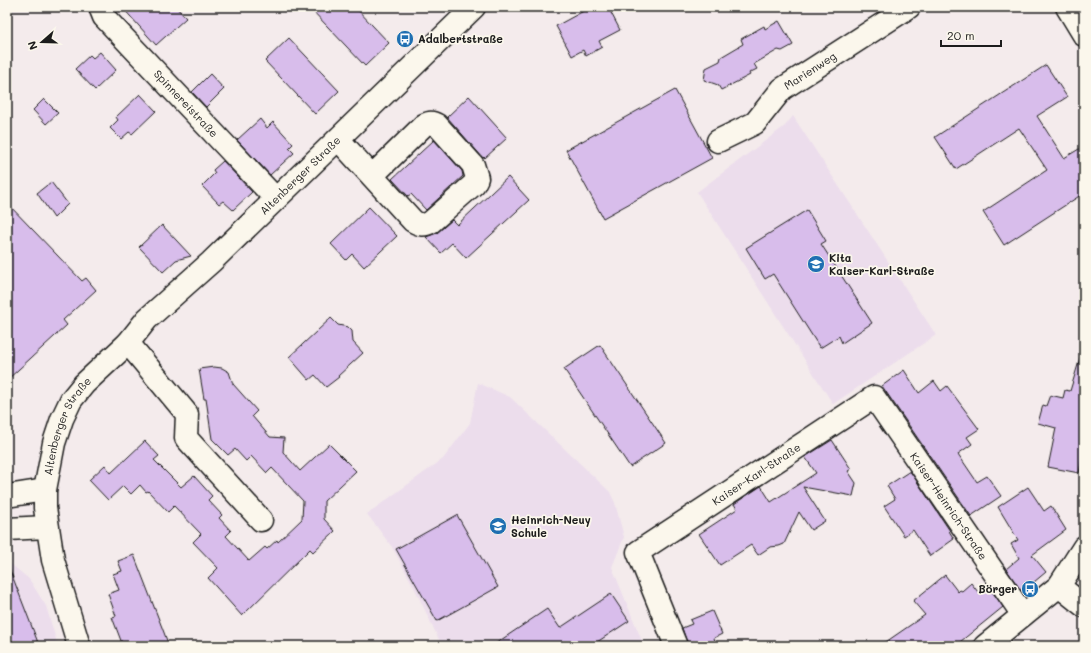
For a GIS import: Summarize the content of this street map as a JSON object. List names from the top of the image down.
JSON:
{
  "streets": {
    "street": [
      "Marienweg",
      "Spinnereistraße",
      "Altenberger Straße",
      "Kaiser-Karl-Straße",
      "Kaiser-Heinrich-Straße"
    ]
  },
  "crossings": [
    ["Spinnereistraße", "Altenberger Straße"],
    ["Kaiser-Karl-Straße", "Kaiser-Heinrich-Straße"]
  ],
  "places": {
    "bus stop": ["Adalbertstraße", "Börger"],
    "school or university": ["Kita Kaiser-Karl-Straße", "Heinrich-Neuy Schule"]
  },
  "scale_bar": "20 m",
  "north": "left"
}
